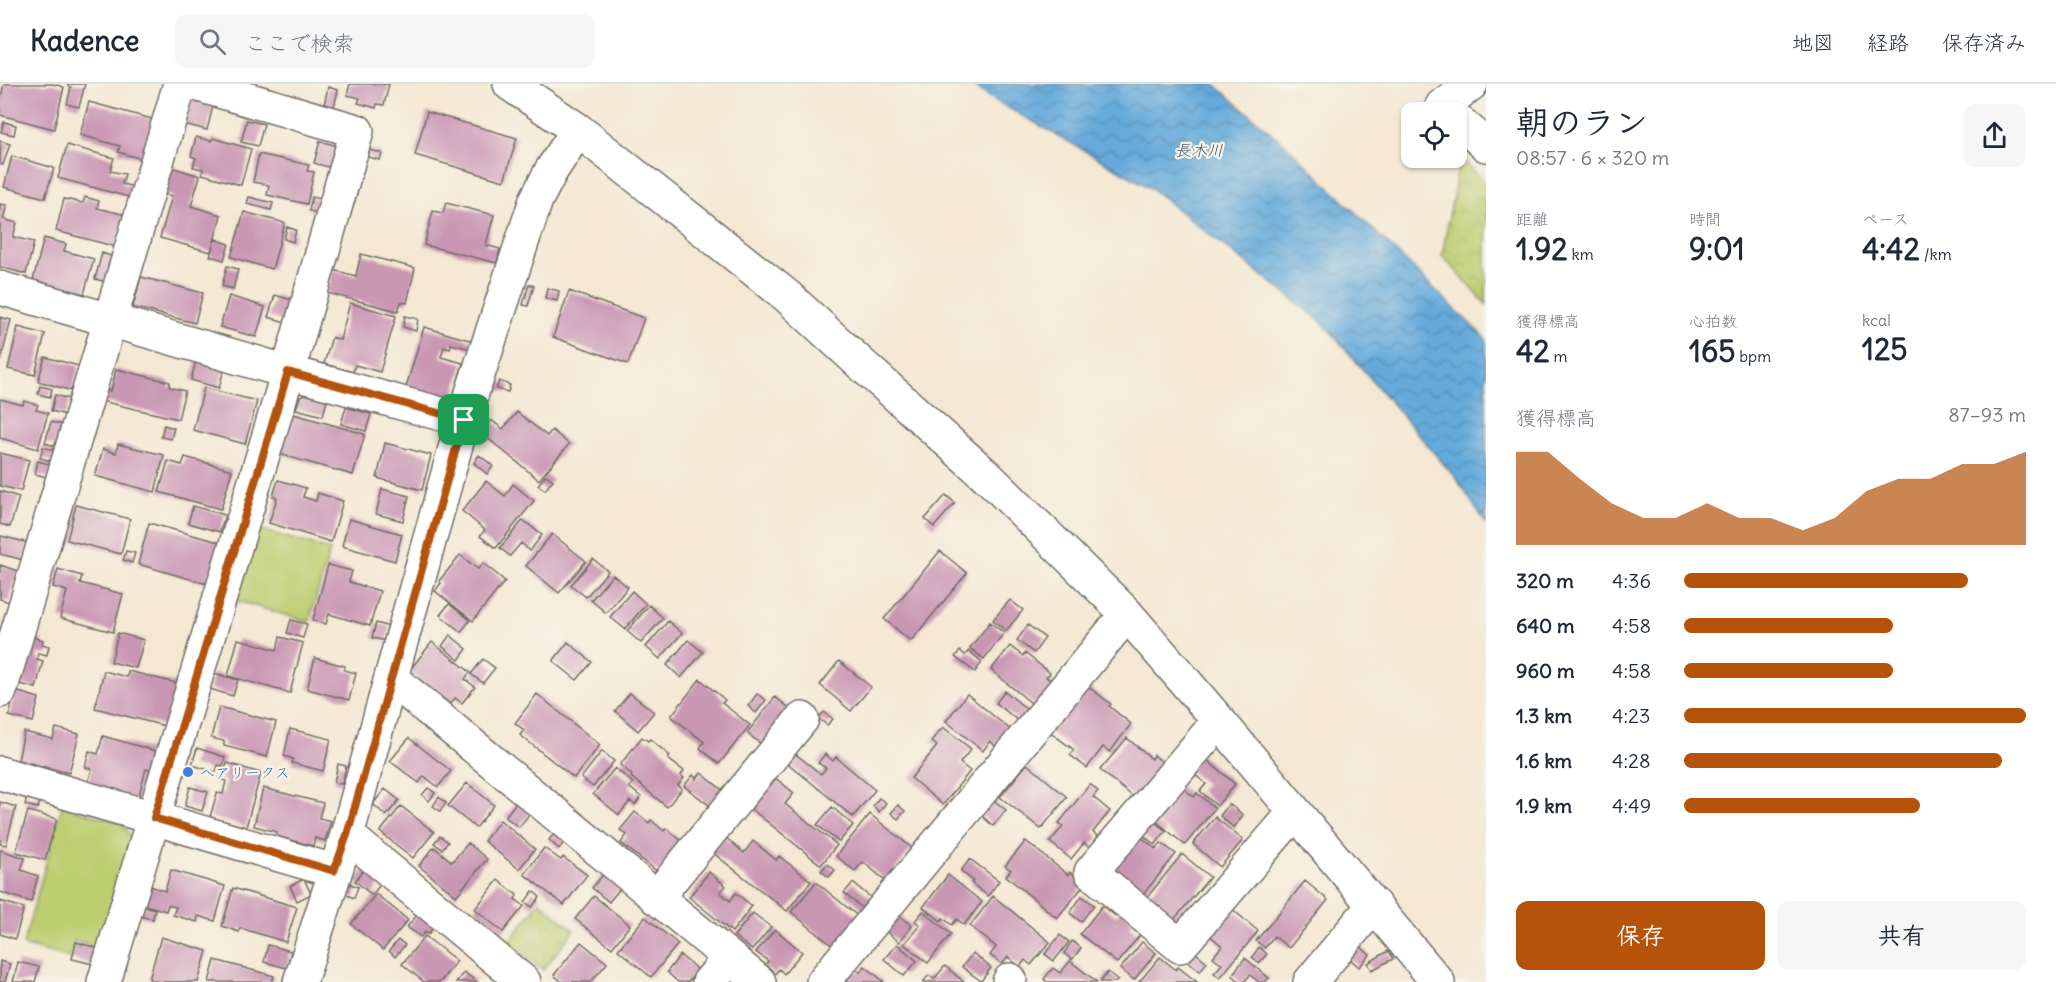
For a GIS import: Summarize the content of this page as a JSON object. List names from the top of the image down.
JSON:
{
  "water": ["長木川"],
  "places": ["ヘアリークス"],
  "page": {
    "header": "Kadence",
    "search": "ここで検索",
    "nav": ["地図", "経路", "保存済み"],
    "heading": ["朝のラン", "08:57 · 6 × 320 m"],
    "stats": [
      ["距離", "1.92 km"],
      ["時間", "9:01"],
      ["ペース", "4:42 /km"],
      ["獲得標高", "42 m"],
      ["心拍数", "165 bpm"],
      ["kcal", "125"]
    ],
    "chart": ["獲得標高", "87–93 m"],
    "list": [
      {
        "name": "320 m",
        "note": "4:36"
      },
      {
        "name": "640 m",
        "note": "4:58"
      },
      {
        "name": "960 m",
        "note": "4:58"
      },
      {
        "name": "1.3 km",
        "note": "4:23"
      },
      {
        "name": "1.6 km",
        "note": "4:28"
      },
      {
        "name": "1.9 km",
        "note": "4:49"
      }
    ],
    "buttons": ["保存", "共有"]
  }
}
